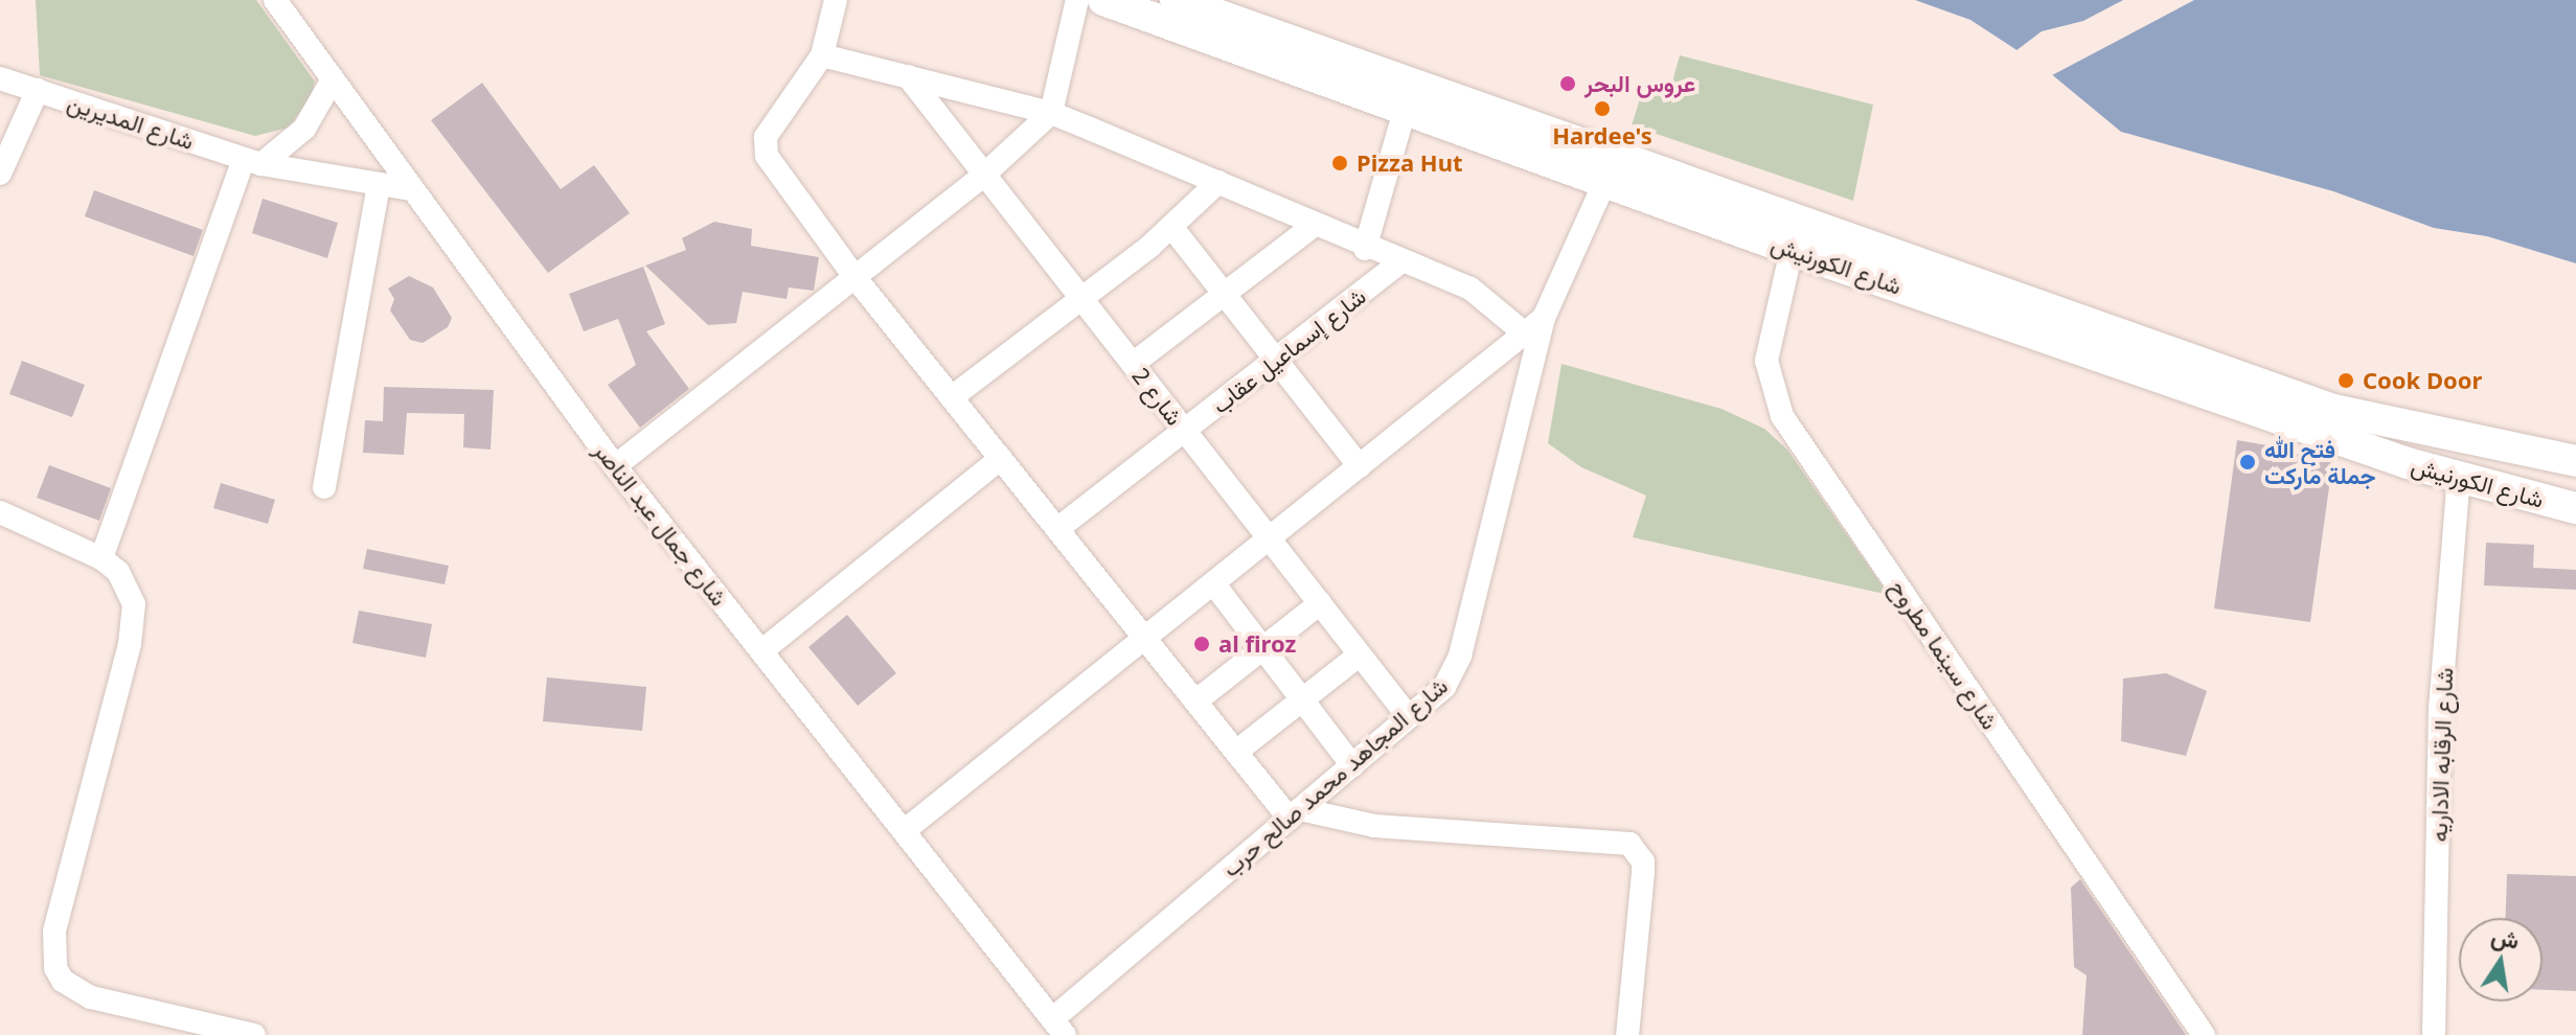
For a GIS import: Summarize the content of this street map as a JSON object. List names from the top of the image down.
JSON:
{
  "streets": {
    "street": [
      "شارع المديرين",
      "شارع الكورنيش",
      "شارع إسماعيل عقاب",
      "شارع 2",
      "شارع جمال عبد الناصر",
      "شارع سينما مطروح",
      "شارع الرقابه الاداريه",
      "شارع المجاهد محمد صالح حرب"
    ]
  },
  "crossings": [
    ["شارع المديرين", "شارع جمال عبد الناصر"],
    ["شارع الكورنيش", "شارع سينما مطروح"],
    ["شارع الكورنيش", "شارع الرقابه الاداريه"],
    ["شارع الكورنيش", "شارع المجاهد محمد صالح حرب"],
    ["شارع إسماعيل عقاب", "شارع 2"],
    ["شارع 2", "شارع المجاهد محمد صالح حرب"],
    ["شارع جمال عبد الناصر", "شارع المجاهد محمد صالح حرب"]
  ],
  "places": [
    "عروس البحر",
    "Hardee's",
    "Pizza Hut",
    "Cook Door",
    "فتح الله جملة ماركت",
    "al firoz"
  ],
  "north": "top"
}
